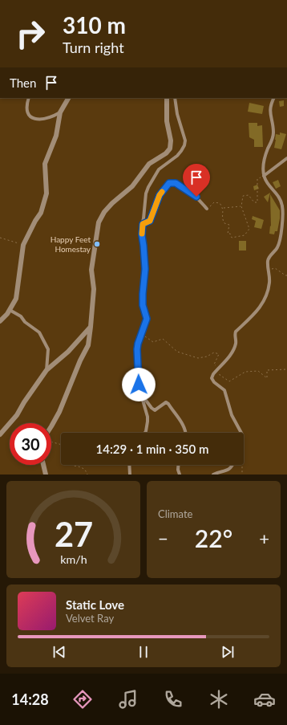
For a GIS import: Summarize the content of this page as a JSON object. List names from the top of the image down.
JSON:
{
  "places": ["Happy Feet Homestay"],
  "page": {
    "turn": ["310 m", "Turn right"],
    "then": "Then",
    "limit": "30",
    "trip": "14:29 · 1 min · 350 m",
    "tile": "Climate",
    "heat": ["−", "22°", "+"],
    "song": ["Static Love", "Velvet Ray"],
    "tabs": "14:28",
    "gauge": ["27", "km/h"]
  }
}
